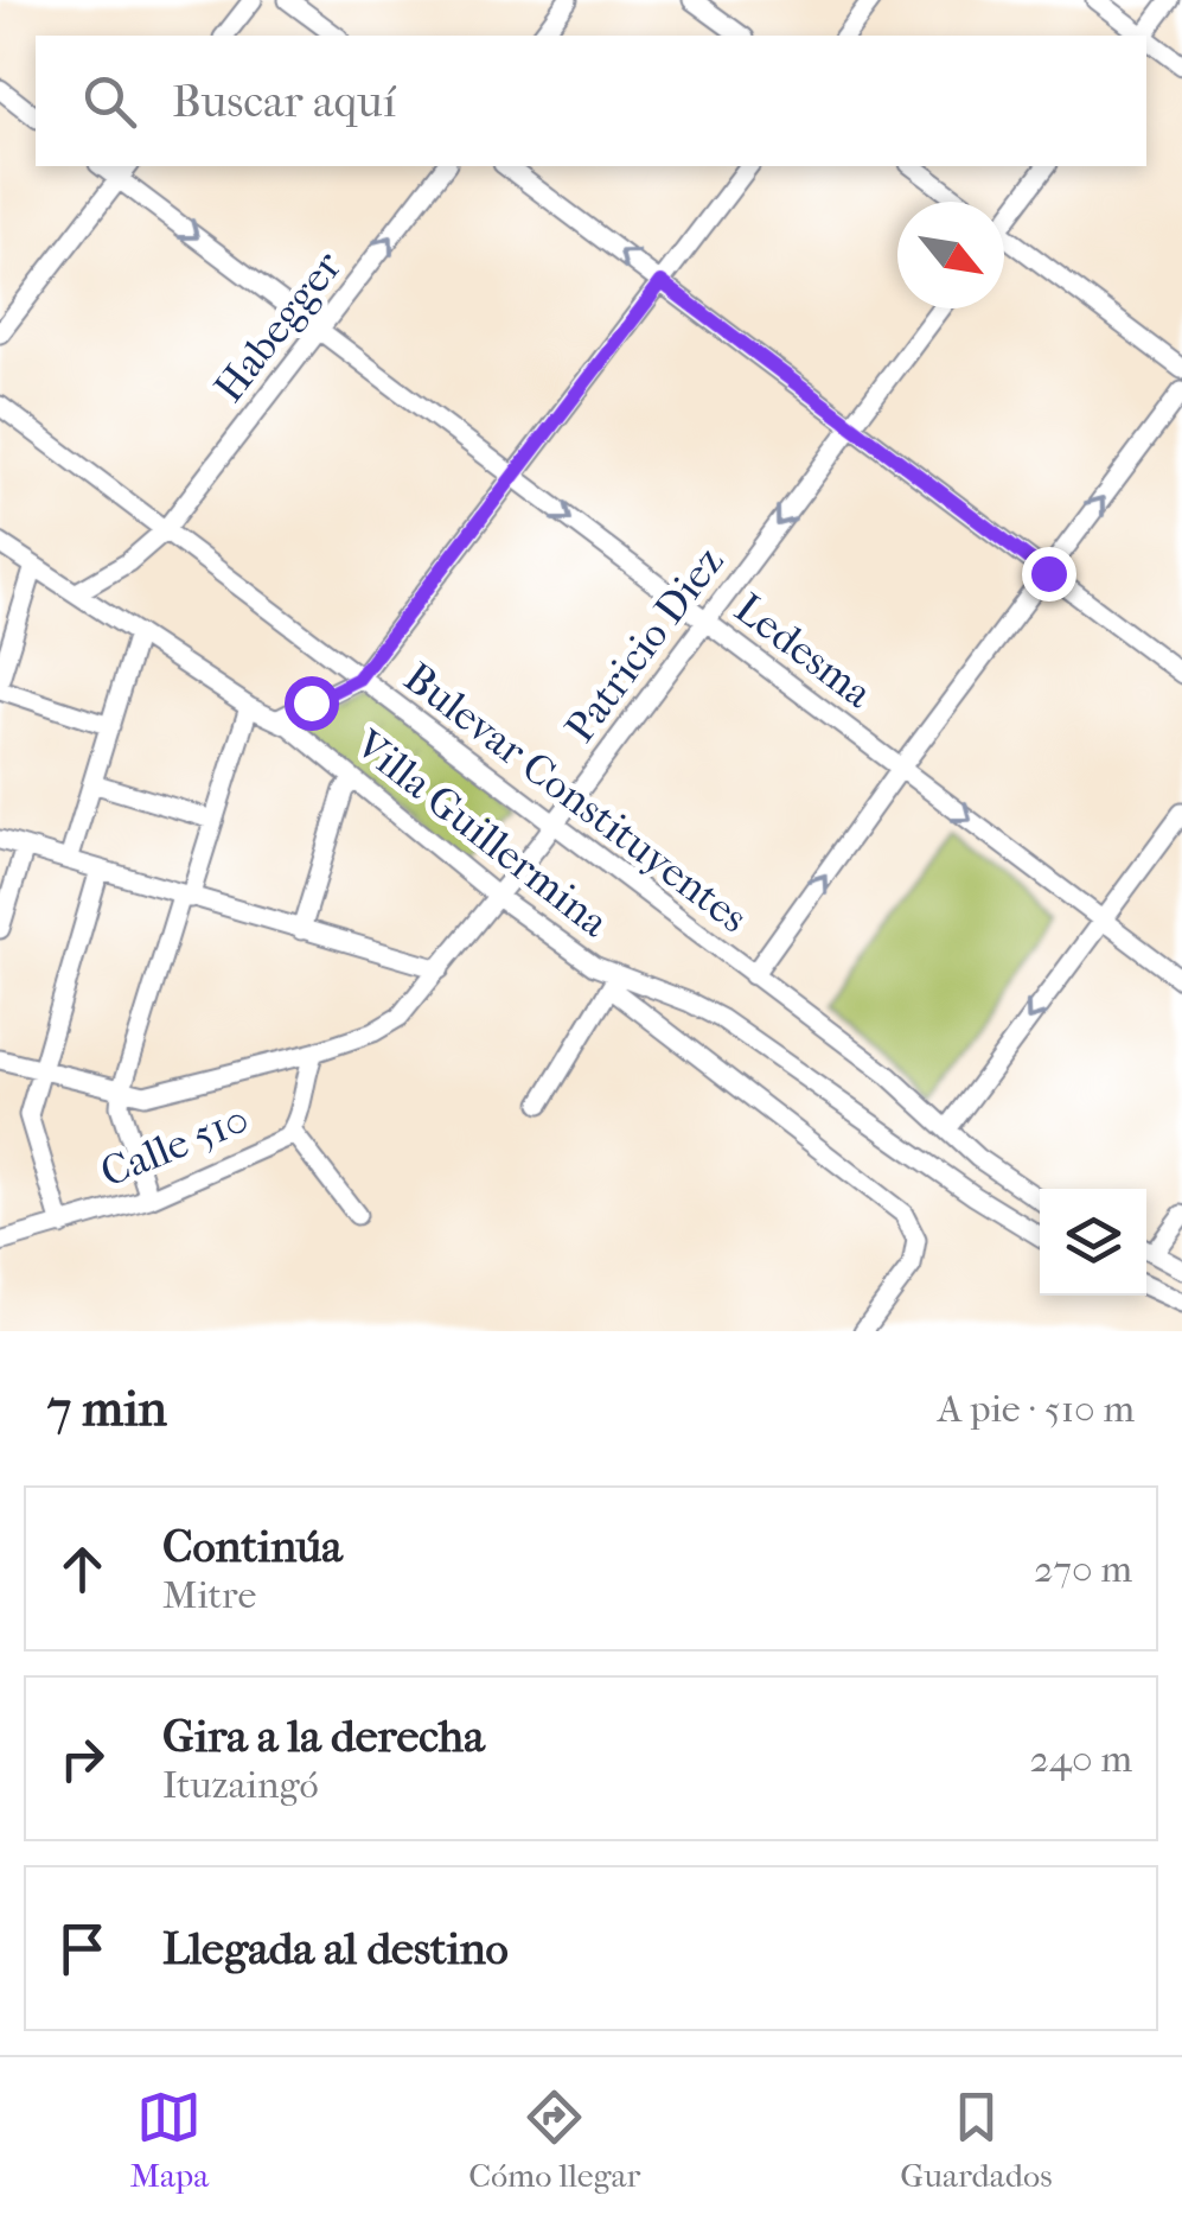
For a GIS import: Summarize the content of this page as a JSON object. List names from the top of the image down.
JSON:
{
  "streets": {
    "street": [
      "Habegger",
      "Patricio Diez",
      "Ledesma",
      "Bulevar Constituyentes",
      "Villa Guillermina",
      "Calle 510"
    ]
  },
  "crossings": [
    ["Habegger", "Ledesma"],
    ["Habegger", "Bulevar Constituyentes"],
    ["Habegger", "Villa Guillermina"],
    ["Patricio Diez", "Ledesma"],
    ["Patricio Diez", "Bulevar Constituyentes"],
    ["Patricio Diez", "Villa Guillermina"],
    ["Patricio Diez", "Calle 510"]
  ],
  "one_way": ["Habegger", "Ledesma"],
  "north": "bottom right",
  "page": {
    "search": "Buscar aquí",
    "heading": ["7 min", "A pie · 510 m"],
    "list": [
      ["Continúa", "Mitre", "270 m"],
      ["Gira a la derecha", "Ituzaingó", "240 m"],
      "Llegada al destino"
    ],
    "nav": ["Mapa", "Cómo llegar", "Guardados"]
  }
}
